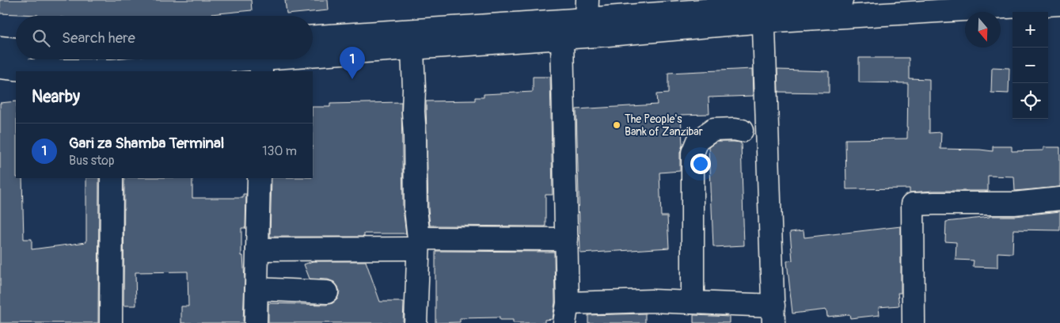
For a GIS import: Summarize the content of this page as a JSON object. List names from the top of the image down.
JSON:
{
  "places": ["The People's Bank of Zanzibar"],
  "north": "bottom",
  "page": {
    "map_buttons": ["+", "−"],
    "search": "Search here",
    "pins": "1",
    "heading": "Nearby",
    "list": [
      {
        "mark": "1",
        "name": "Gari za Shamba Terminal",
        "note": "Bus stop",
        "value": "130 m"
      }
    ]
  }
}
